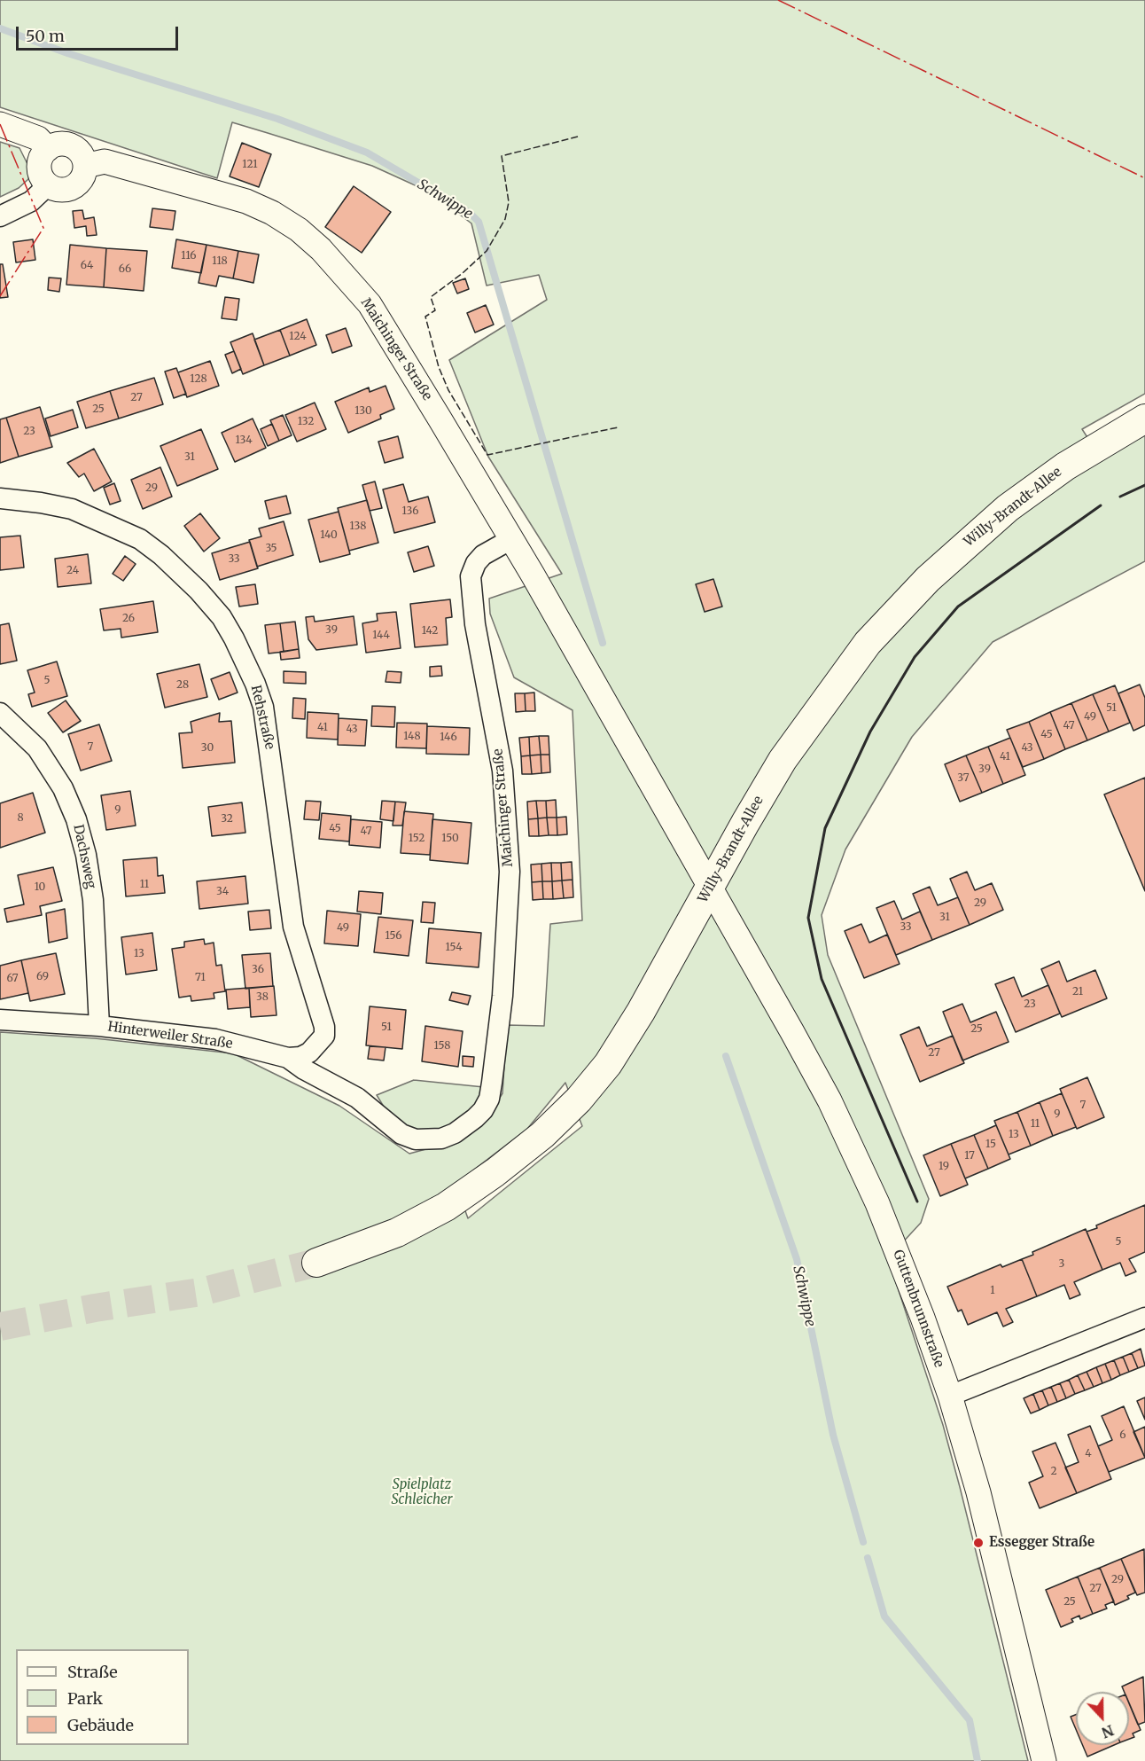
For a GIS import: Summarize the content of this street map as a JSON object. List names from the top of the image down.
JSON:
{
  "streets": {
    "main road": ["Willy-Brandt-Allee"],
    "street": [
      "Maichinger Straße",
      "Rehstraße",
      "Dachsweg",
      "Hinterweiler Straße",
      "Guttenbrunnstraße"
    ]
  },
  "crossings": [
    ["Maichinger Straße", "Willy-Brandt-Allee"],
    ["Maichinger Straße", "Hinterweiler Straße"],
    ["Maichinger Straße", "Guttenbrunnstraße"],
    ["Willy-Brandt-Allee", "Guttenbrunnstraße"],
    ["Rehstraße", "Hinterweiler Straße"],
    ["Dachsweg", "Hinterweiler Straße"]
  ],
  "water": ["Schwippe"],
  "parks": ["Spielplatz Schleicher"],
  "places": ["Essegger Straße"],
  "house_numbers": [
    "121",
    "116",
    "118",
    "64",
    "66",
    "124",
    "128",
    "27",
    "25",
    "130",
    "132",
    "23",
    "134",
    "31",
    "29",
    "136",
    "138",
    "140",
    "35",
    "33",
    "24",
    "26",
    "39",
    "142",
    "144",
    "5",
    "28",
    "51",
    "49",
    "47",
    "41",
    "43",
    "45",
    "148",
    "146",
    "7",
    "30",
    "43",
    "41",
    "39",
    "37",
    "9",
    "8",
    "32",
    "45",
    "47",
    "152",
    "150",
    "11",
    "10",
    "34",
    "29",
    "31",
    "33",
    "49",
    "156",
    "154",
    "13",
    "36",
    "69",
    "71",
    "67",
    "21",
    "38",
    "23",
    "51",
    "25",
    "158",
    "27",
    "7",
    "9",
    "11",
    "13",
    "15",
    "17",
    "19",
    "5",
    "3",
    "1",
    "6",
    "4",
    "2",
    "29",
    "27",
    "25"
  ],
  "legend": ["Straße", "Park", "Gebäude"],
  "scale_bar": "50 m",
  "north": "bottom"
}
